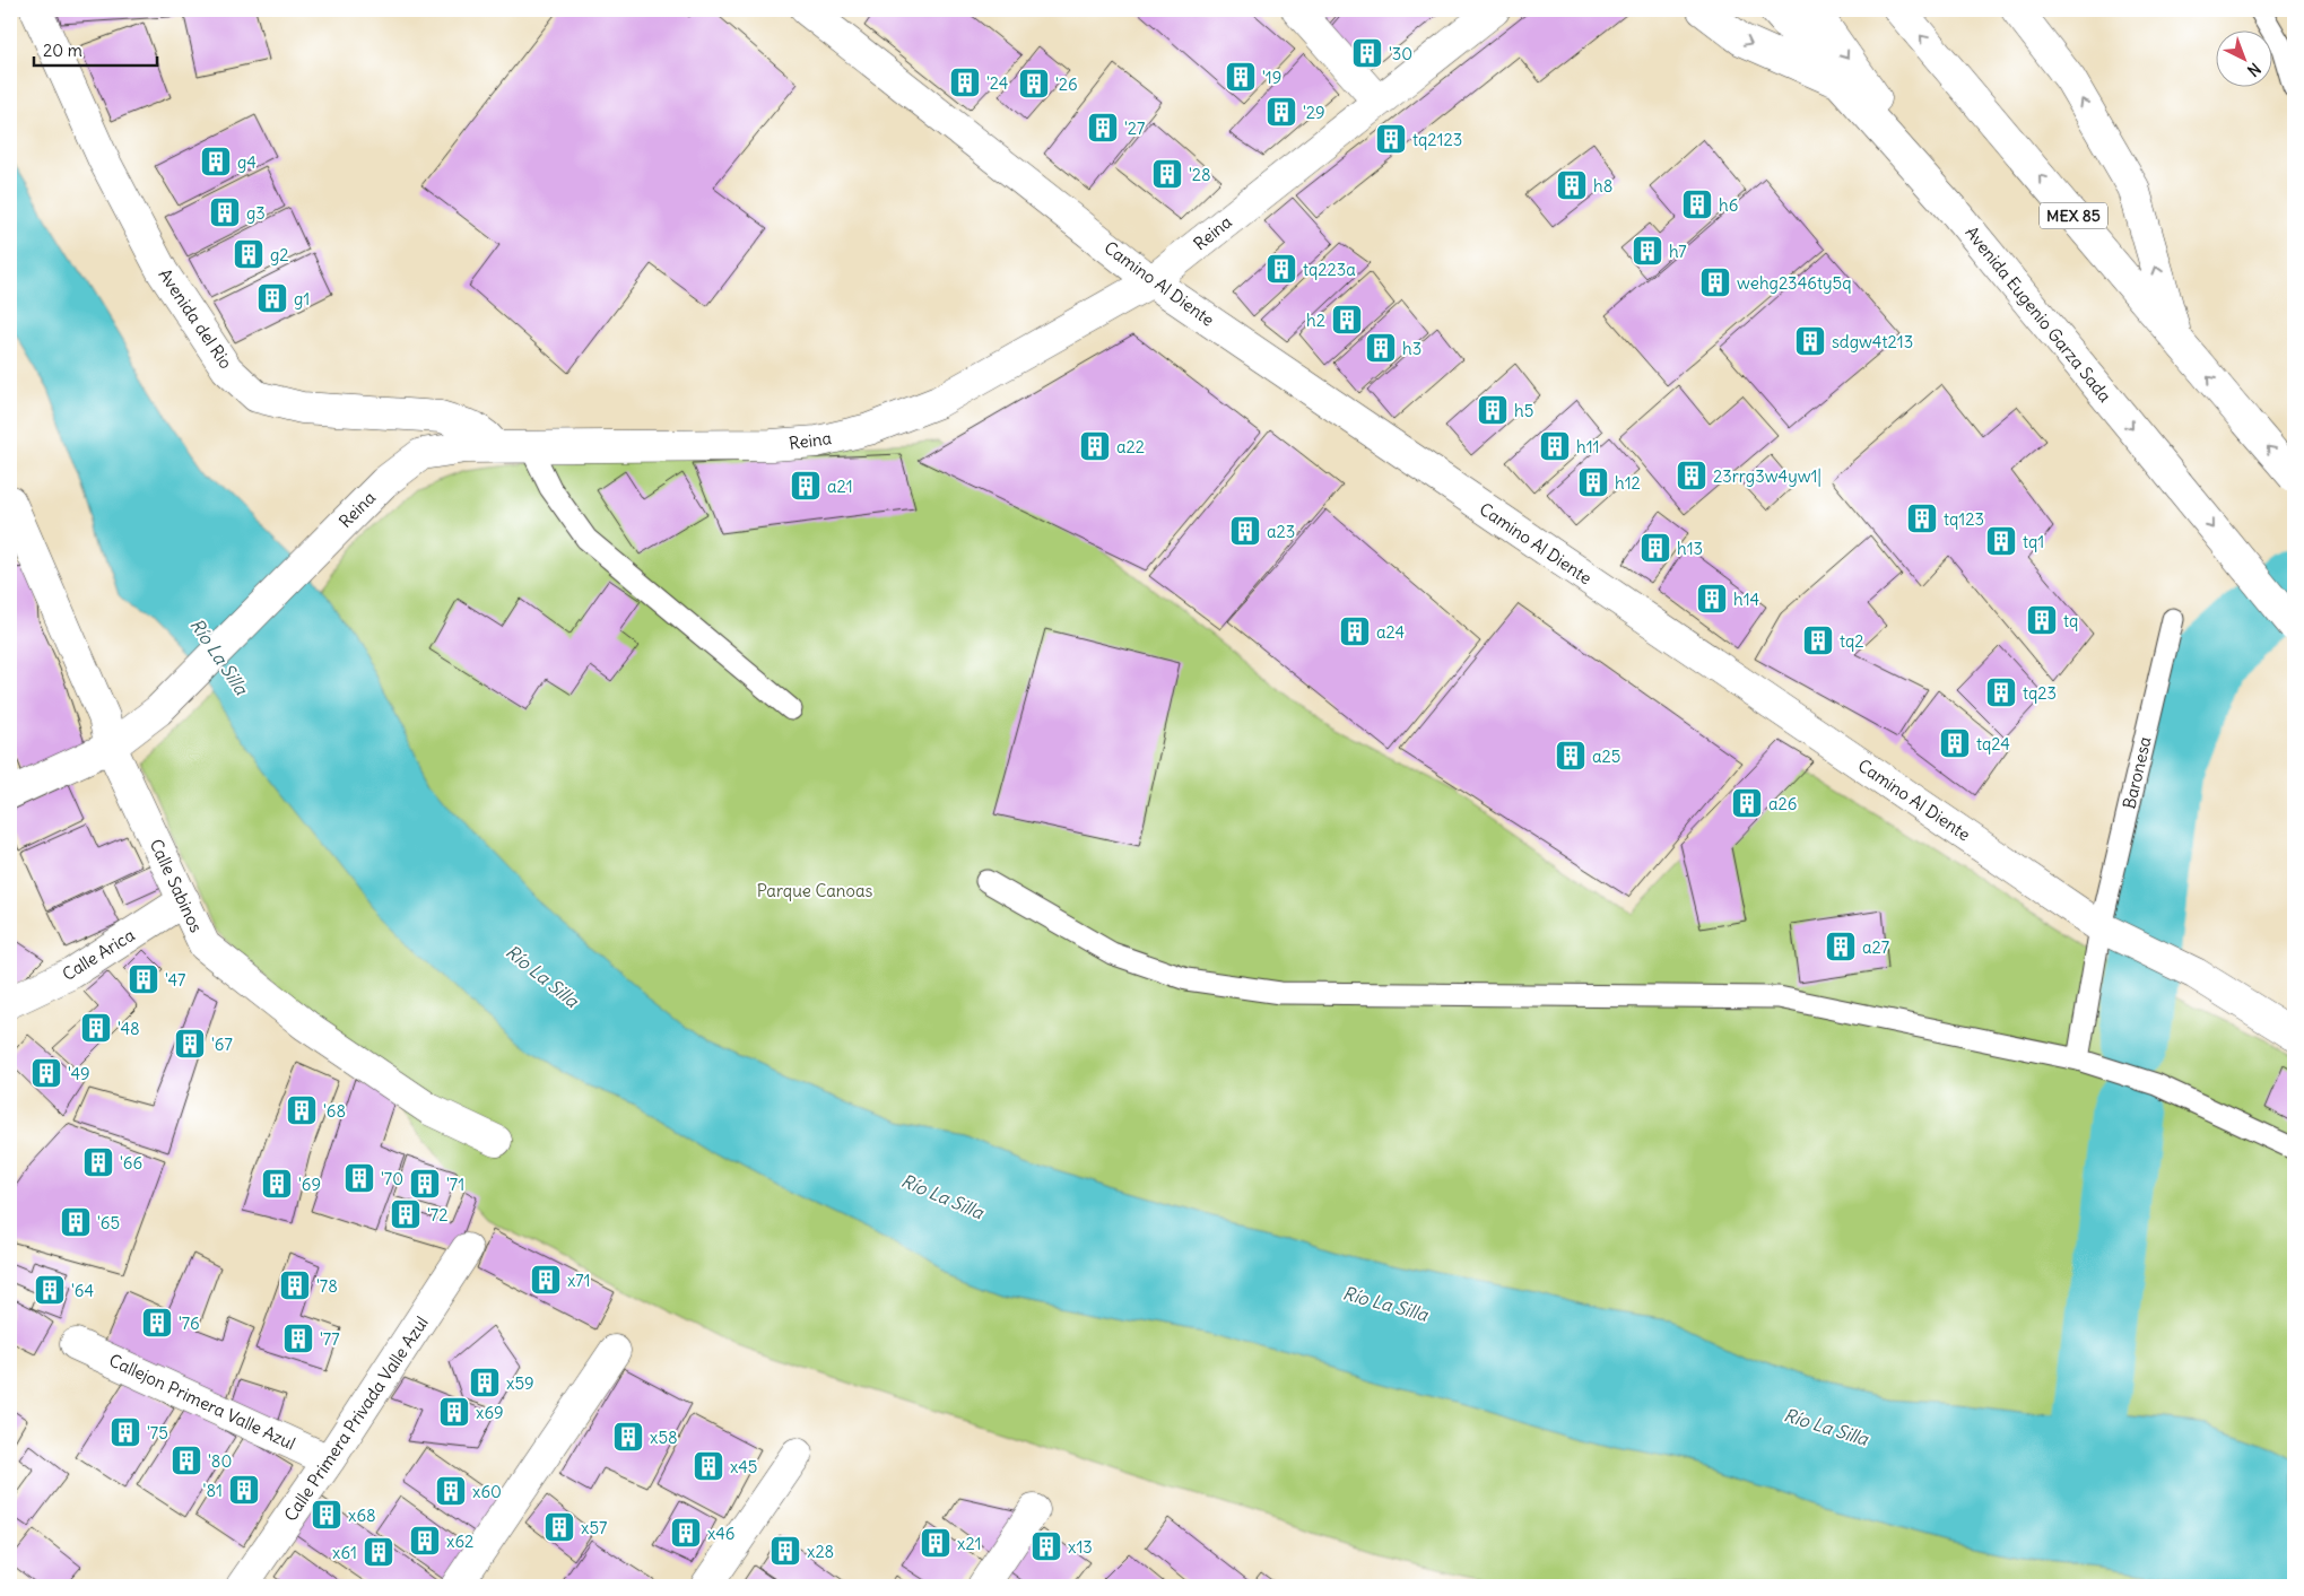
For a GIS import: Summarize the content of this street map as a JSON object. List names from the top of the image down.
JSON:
{
  "streets": {
    "main road": [
      "MEX 85",
      "Reina",
      "Camino Al Diente",
      "Avenida Eugenio Garza Sada",
      "Avenida del Rio",
      "Calle Sabinos",
      "Calle Arica",
      "Callejon Primera Valle Azul",
      "Calle Primera Privada Valle Azul"
    ],
    "lane": ["Baronesa"]
  },
  "crossings": [
    ["Reina", "Camino Al Diente"],
    ["Reina", "Avenida del Rio"],
    ["Reina", "Calle Sabinos"],
    ["Camino Al Diente", "Baronesa"],
    ["Calle Sabinos", "Calle Arica"],
    ["Callejon Primera Valle Azul", "Calle Primera Privada Valle Azul"]
  ],
  "water": ["Río La Silla"],
  "parks": ["Parque Canoas"],
  "places": {
    "building": [
      "'30",
      "'19",
      "'24",
      "'26",
      "'29",
      "'27",
      "tq2123",
      "g4",
      "'28",
      "h8",
      "h6",
      "g3",
      "h7",
      "g2",
      "tq223a",
      "wehg2346ty5q",
      "g1",
      "h2",
      "sdgw4t213",
      "h3",
      "h5",
      "a22",
      "h11",
      "23rrg3w4yw1|",
      "h12",
      "a21",
      "tq123",
      "a23",
      "tq1",
      "h13",
      "h14",
      "tq",
      "a24",
      "tq2",
      "tq23",
      "tq24",
      "a25",
      "a26",
      "a27",
      "'47",
      "'48",
      "'67",
      "'49",
      "'68",
      "'66",
      "'70",
      "'69",
      "'71",
      "'72",
      "'65",
      "x71",
      "'78",
      "'64",
      "'76",
      "'77",
      "x59",
      "x69",
      "'75",
      "x58",
      "'80",
      "x45",
      "'81",
      "x60",
      "x68",
      "x57",
      "x46",
      "x62",
      "x21",
      "x13",
      "x28",
      "x61"
    ]
  },
  "scale_bar": "20 m",
  "north": "bottom right"
}
